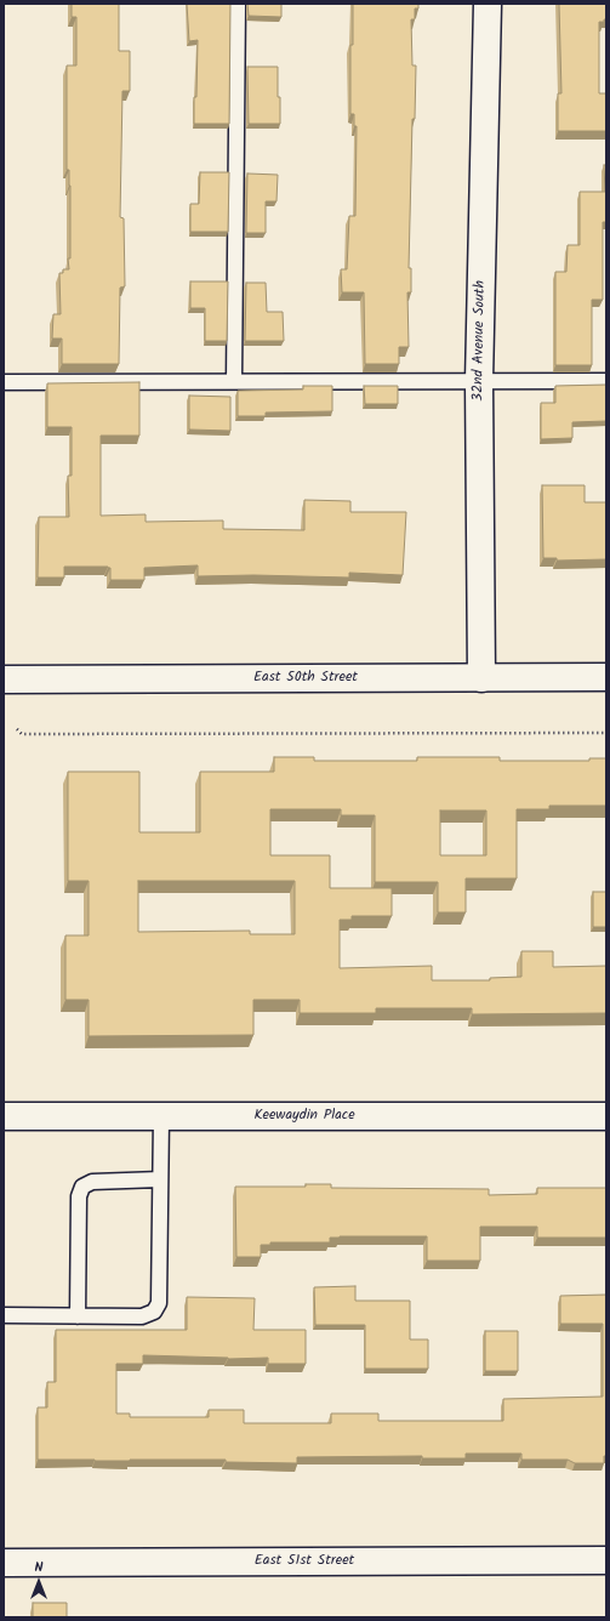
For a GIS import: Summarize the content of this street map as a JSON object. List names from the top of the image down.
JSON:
{
  "streets": {
    "street": [
      "32nd Avenue South",
      "East 50th Street",
      "Keewaydin Place",
      "East 51st Street"
    ]
  },
  "crossings": [
    ["32nd Avenue South", "East 50th Street"]
  ],
  "north": "top"
}
